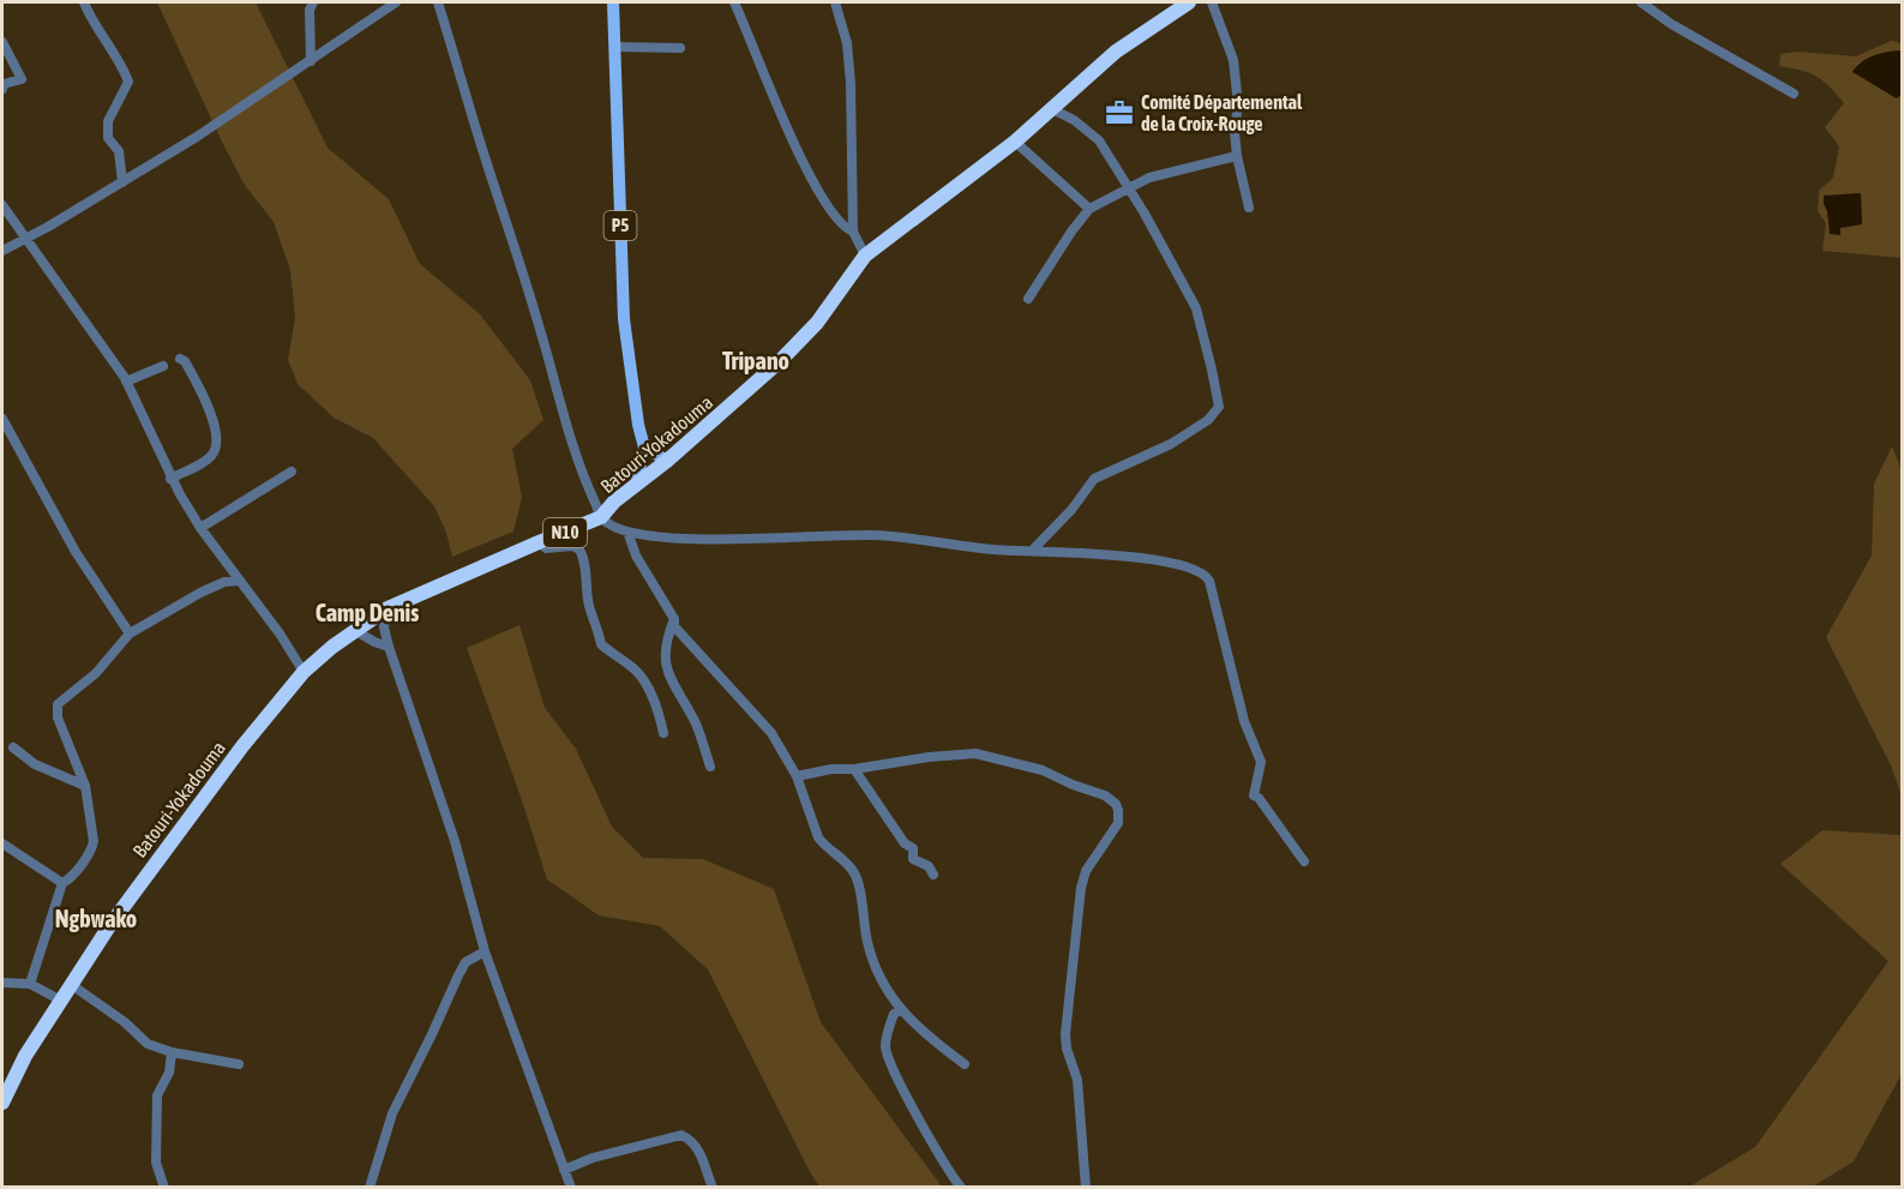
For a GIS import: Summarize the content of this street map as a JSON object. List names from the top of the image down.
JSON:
{
  "streets": {
    "highway": ["Batouri-Yokadouma", "N10"],
    "main road": ["P5"]
  },
  "crossings": [
    ["P5", "Batouri-Yokadouma"]
  ],
  "districts": ["Tripano", "Camp Denis", "Ngbwako"],
  "places": {
    "office": ["Comité Départemental de la Croix-Rouge"]
  }
}
